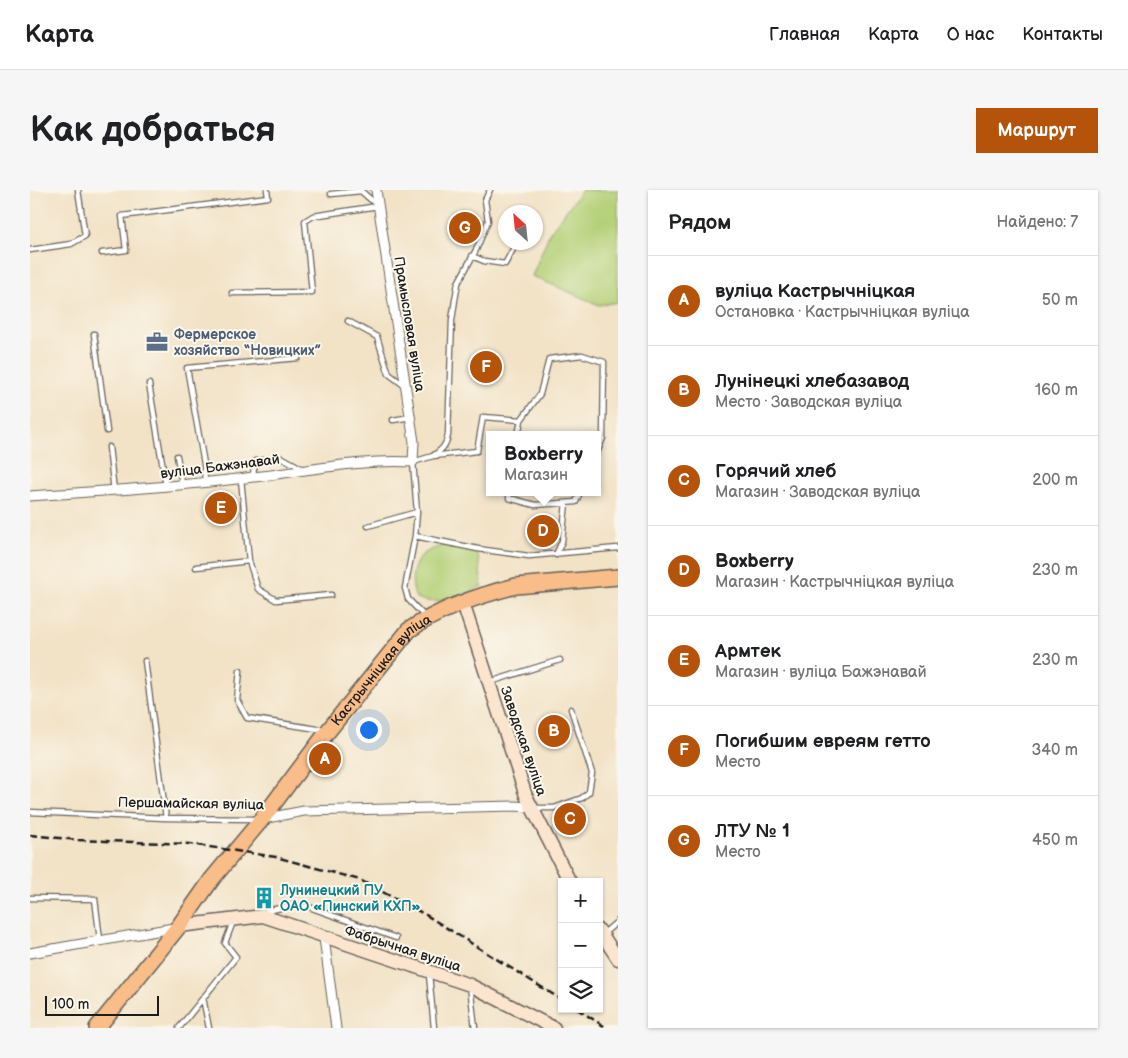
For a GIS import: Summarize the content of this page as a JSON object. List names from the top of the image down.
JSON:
{
  "streets": {
    "main road": ["Кастрычніцкая вуліца"],
    "street": [
      "Прамысловая вуліца",
      "вуліца Бажэнавай",
      "Заводская вуліца",
      "Першамайская вуліца",
      "Фабрычная вуліца"
    ]
  },
  "crossings": [
    ["Прамысловая вуліца", "вуліца Бажэнавай"],
    ["Кастрычніцкая вуліца", "Заводская вуліца"],
    ["Кастрычніцкая вуліца", "Першамайская вуліца"],
    ["Кастрычніцкая вуліца", "Фабрычная вуліца"],
    ["Заводская вуліца", "Першамайская вуліца"]
  ],
  "places": {
    "office": ["Фермерское хозяйство “Новицких”"],
    "building": ["Лунинецкий ПУ ОАО «Пинский КХП»"]
  },
  "scale_bar": "100 m",
  "north": "top left",
  "page": {
    "header": "Карта",
    "nav": [
      "Главная",
      "Карта",
      "О нас",
      "Контакты"
    ],
    "buttons": "Маршрут",
    "title": "Как добраться",
    "heading": ["Рядом", "Найдено: 7"],
    "pins": [
      "G",
      "F",
      "E",
      "D",
      "B",
      "A",
      "C"
    ],
    "list": [
      {
        "mark": "A",
        "name": "вуліца Кастрычніцкая",
        "note": "Остановка · Кастрычніцкая вуліца",
        "value": "50 m"
      },
      {
        "mark": "B",
        "name": "Лунінецкі хлебазавод",
        "note": "Место · Заводская вуліца",
        "value": "160 m"
      },
      {
        "mark": "C",
        "name": "Горячий хлеб",
        "note": "Магазин · Заводская вуліца",
        "value": "200 m"
      },
      {
        "mark": "D",
        "name": "Boxberry",
        "note": "Магазин · Кастрычніцкая вуліца",
        "value": "230 m"
      },
      {
        "mark": "E",
        "name": "Армтек",
        "note": "Магазин · вуліца Бажэнавай",
        "value": "230 m"
      },
      {
        "mark": "F",
        "name": "Погибшим евреям гетто",
        "note": "Место",
        "value": "340 m"
      },
      {
        "mark": "G",
        "name": "ЛТУ № 1",
        "note": "Место",
        "value": "450 m"
      }
    ],
    "popup": ["Boxberry", "Магазин"],
    "map_buttons": ["+", "−"],
    "scale": "100 m"
  }
}
